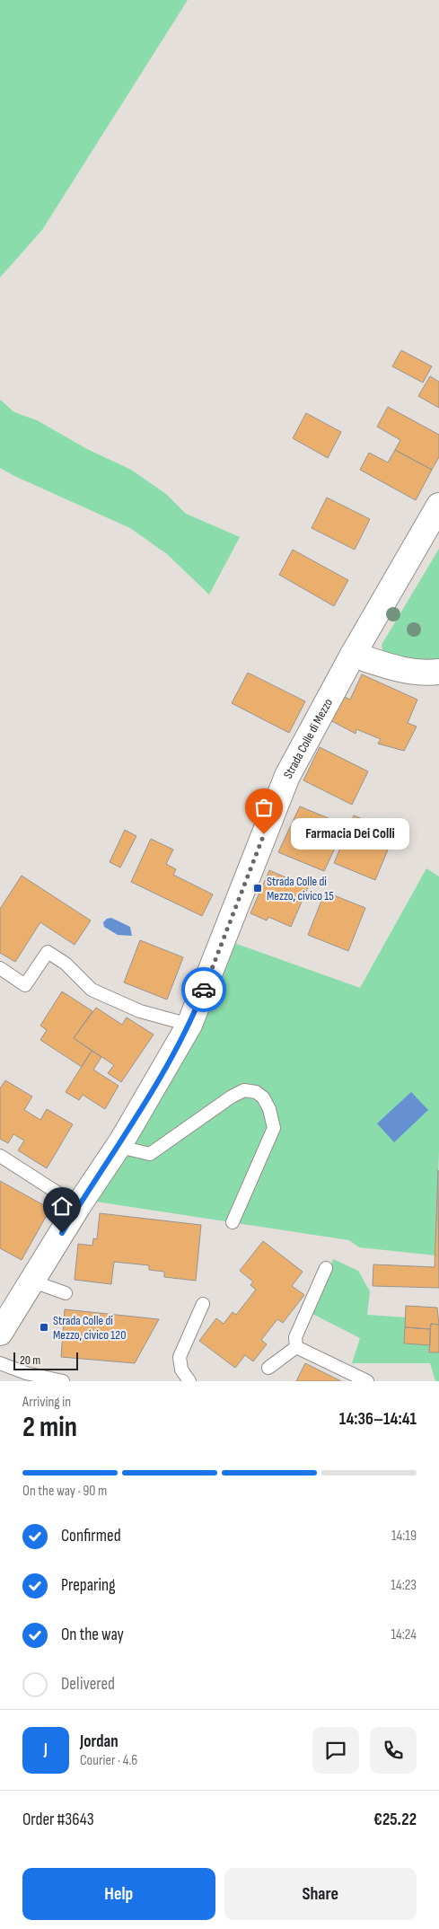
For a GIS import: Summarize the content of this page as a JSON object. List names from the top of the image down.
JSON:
{
  "streets": {
    "street": ["Strada Colle di Mezzo"]
  },
  "places": {
    "other": ["Farmacia Dei Colli"],
    "transit": ["Strada Colle di Mezzo, civico 15", "Strada Colle di Mezzo, civico 120"]
  },
  "scale_bar": "20 m",
  "page": {
    "bubble": "Farmacia Dei Colli",
    "scale": "20 m",
    "heading": ["2 min", "Arriving in", "14:36–14:41"],
    "panel": [
      "Jordan",
      "Courier · 4.6",
      "Order #3643",
      "€25.22"
    ],
    "bar": "On the way · 90 m",
    "list": [
      ["Confirmed", "14:19"],
      ["Preparing", "14:23"],
      ["On the way", "14:24"],
      "Delivered"
    ],
    "round": "J",
    "buttons": ["Help", "Share"]
  }
}
